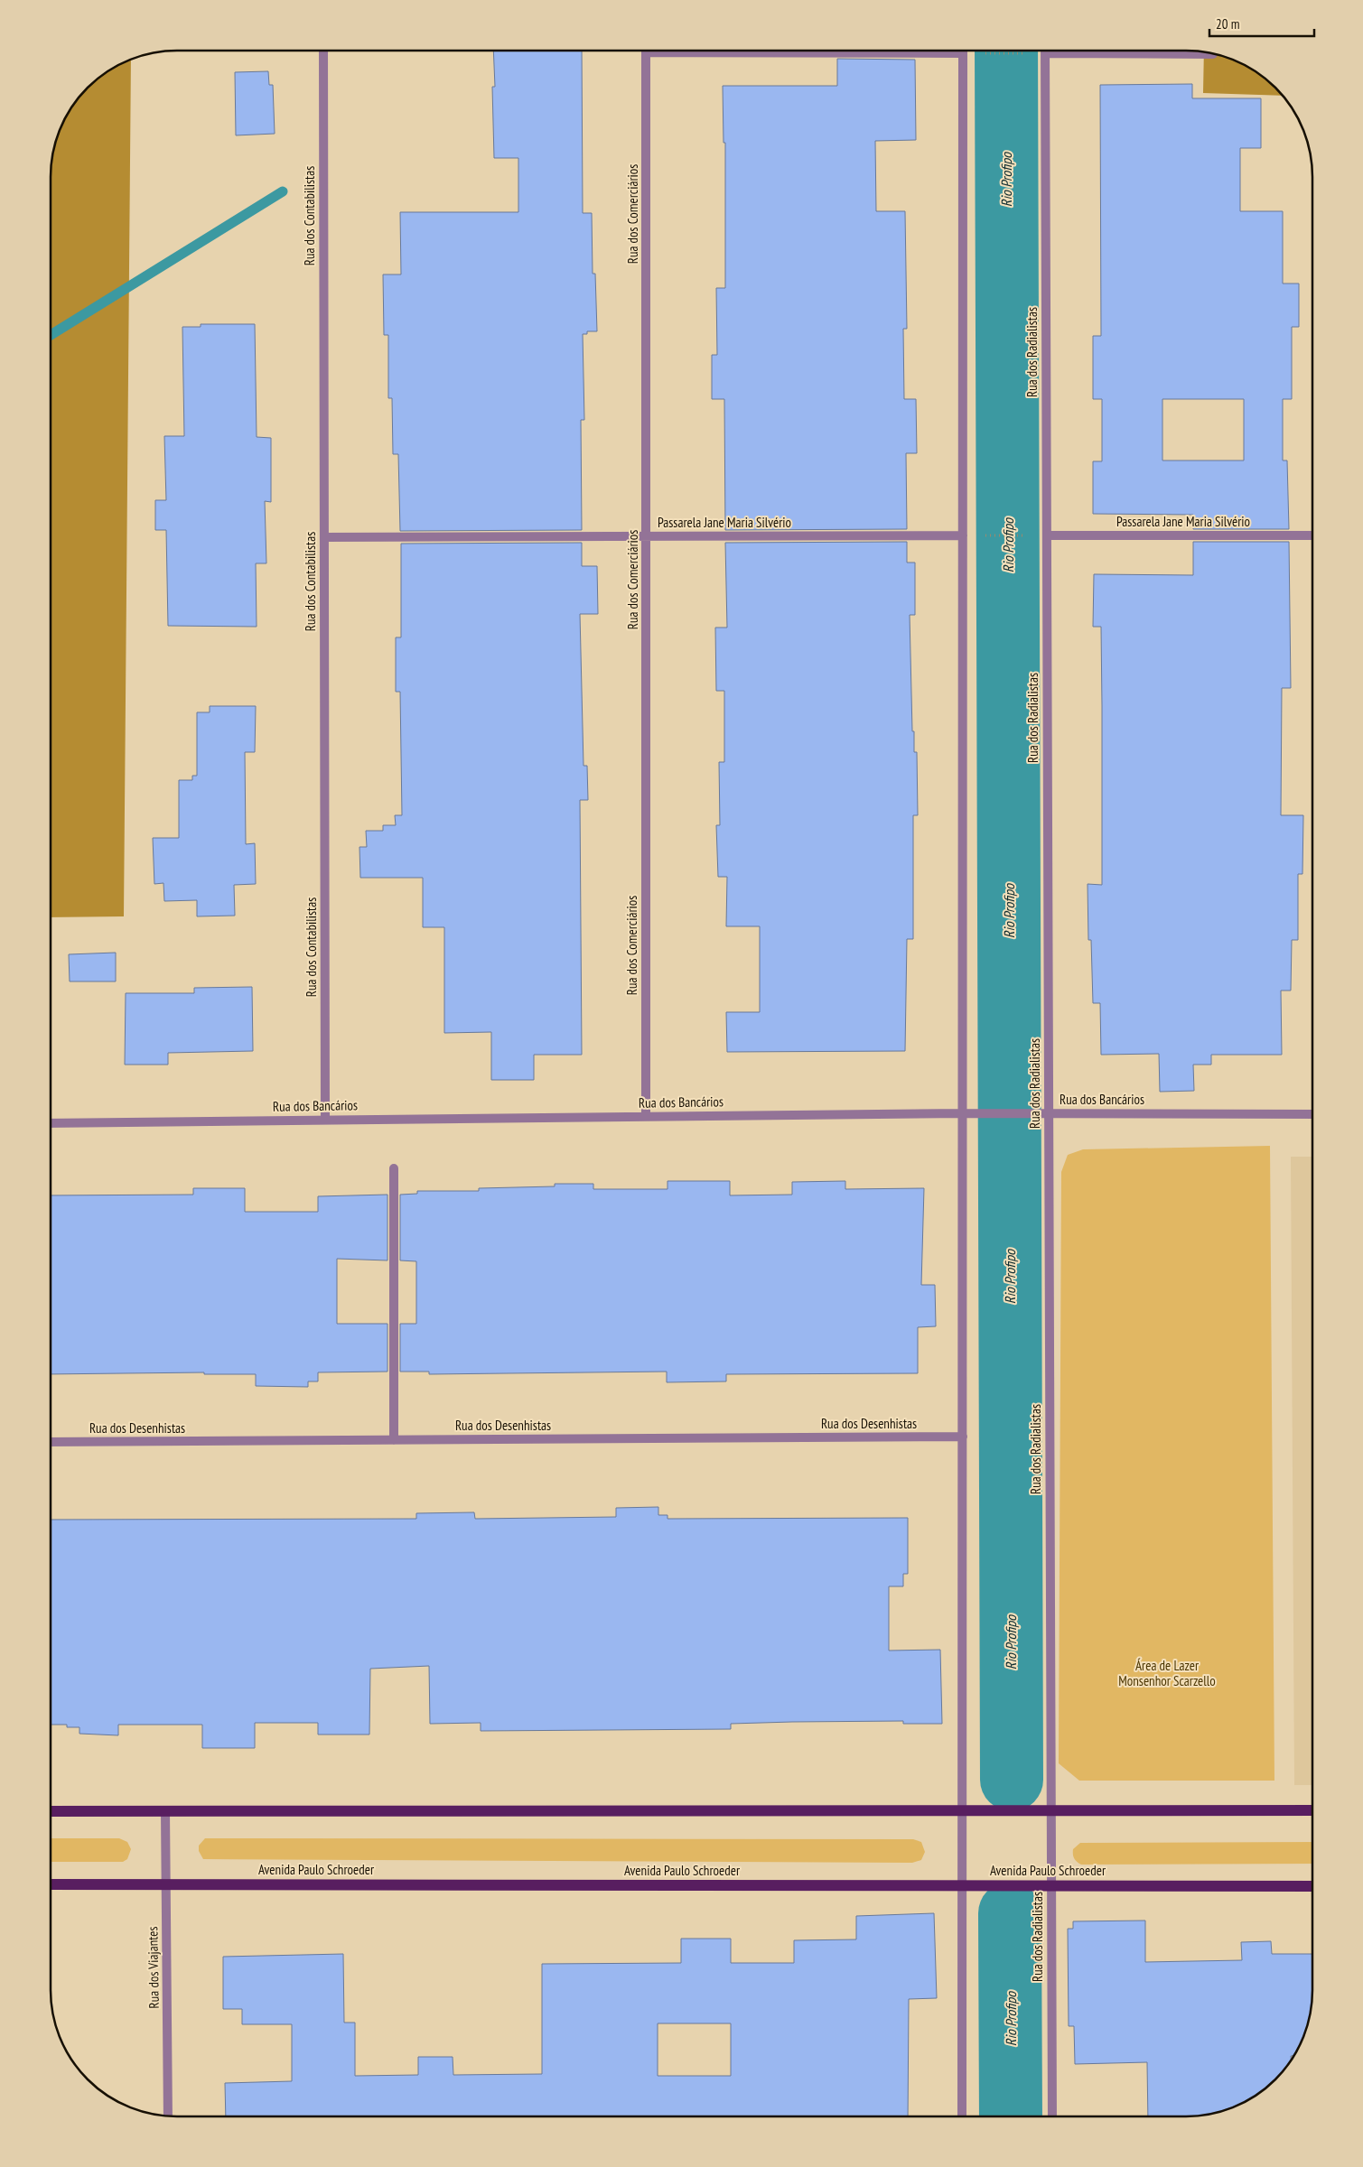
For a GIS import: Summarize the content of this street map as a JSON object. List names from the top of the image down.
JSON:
{
  "streets": {
    "main road": ["Avenida Paulo Schroeder"],
    "street": [
      "Rua dos Comerciários",
      "Rua dos Contabilistas",
      "Rua dos Radialistas",
      "Passarela Jane Maria Silvério",
      "Rua dos Bancários",
      "Rua dos Desenhistas",
      "Rua dos Viajantes"
    ]
  },
  "crossings": [
    ["Rua dos Comerciários", "Passarela Jane Maria Silvério"],
    ["Rua dos Comerciários", "Rua dos Bancários"],
    ["Rua dos Contabilistas", "Passarela Jane Maria Silvério"],
    ["Rua dos Contabilistas", "Rua dos Bancários"],
    ["Rua dos Radialistas", "Passarela Jane Maria Silvério"],
    ["Rua dos Radialistas", "Rua dos Bancários"],
    ["Rua dos Radialistas", "Avenida Paulo Schroeder"],
    ["Avenida Paulo Schroeder", "Rua dos Viajantes"]
  ],
  "water": ["Rio Profipo"],
  "parks": ["Área de Lazer Monsenhor Scarzello"],
  "scale_bar": "20 m"
}
